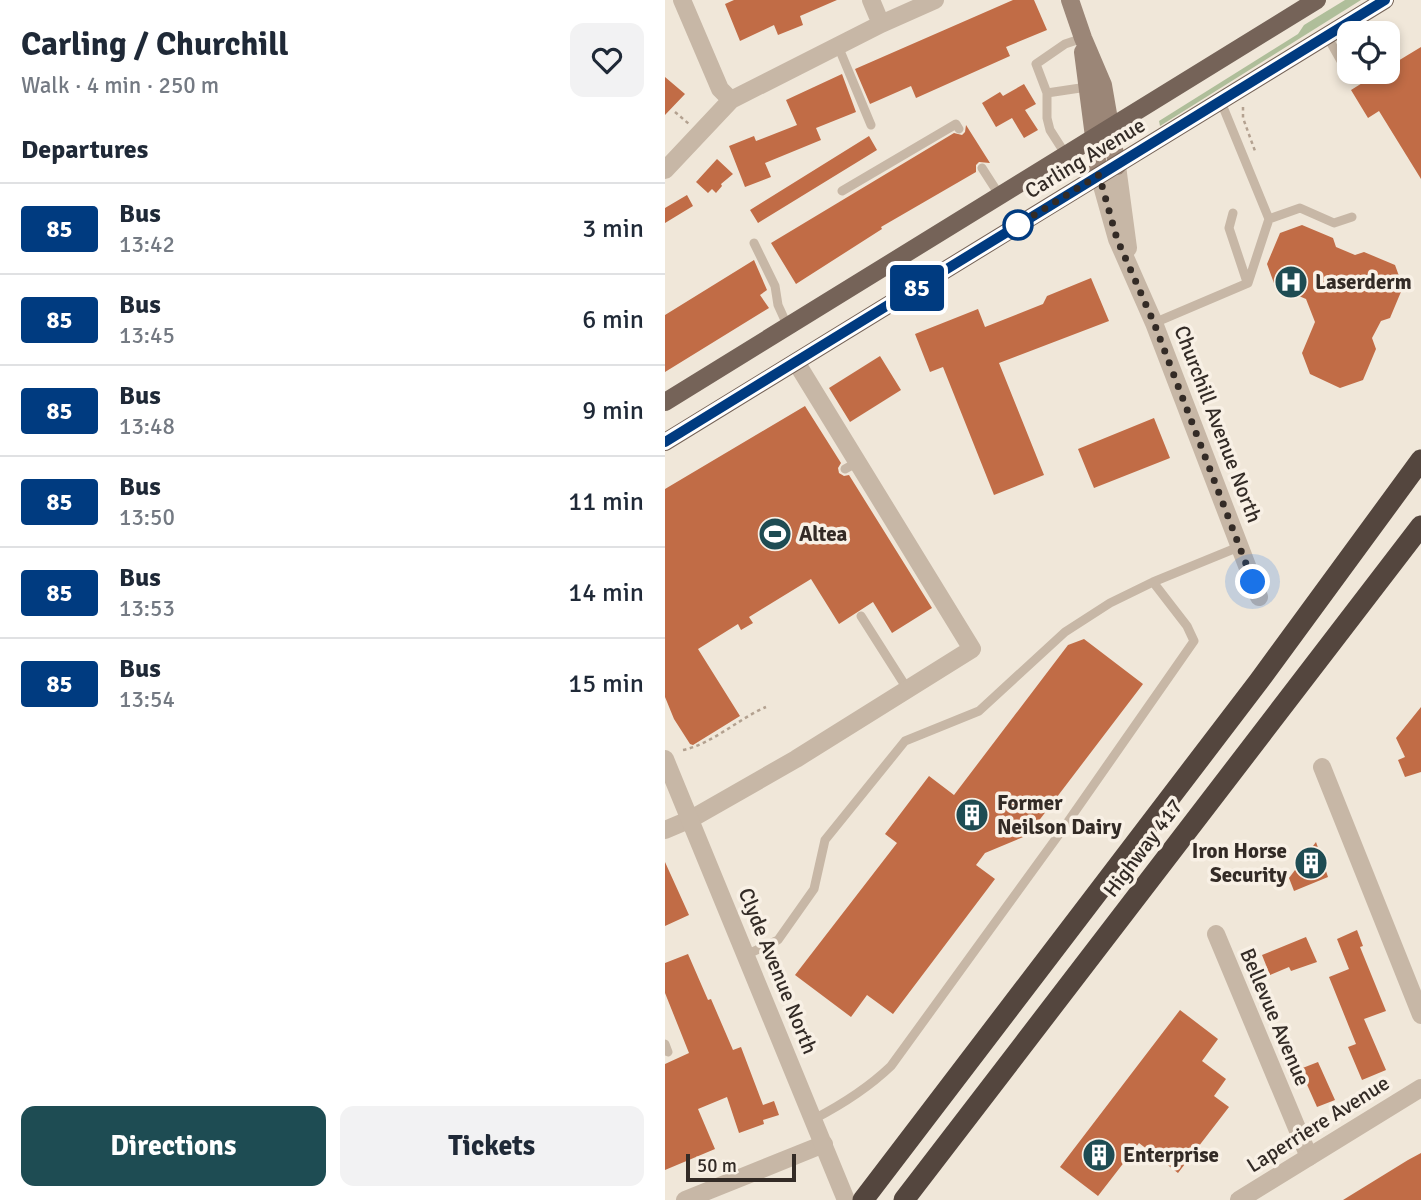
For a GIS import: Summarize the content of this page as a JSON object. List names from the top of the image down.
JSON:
{
  "streets": {
    "highway": ["Highway 417"],
    "main road": ["Carling Avenue", "Churchill Avenue North"],
    "street": ["Clyde Avenue North", "Bellevue Avenue", "Laperriere Avenue"]
  },
  "crossings": [
    ["Carling Avenue", "Churchill Avenue North"],
    ["Bellevue Avenue", "Laperriere Avenue"]
  ],
  "places": {
    "hospital": ["Laserderm"],
    "sports": ["Altea"],
    "building": ["Former Neilson Dairy", "Iron Horse Security", "Enterprise"]
  },
  "lines": ["bus line 85"],
  "scale_bar": "50 m",
  "page": {
    "heading": [
      ["Carling / Churchill", "Walk · 4 min · 250 m"],
      "Departures"
    ],
    "on_map": "85",
    "list": [
      {
        "mark": "85",
        "name": "Bus",
        "note": "13:42",
        "value": "3 min"
      },
      {
        "mark": "85",
        "name": "Bus",
        "note": "13:45",
        "value": "6 min"
      },
      {
        "mark": "85",
        "name": "Bus",
        "note": "13:48",
        "value": "9 min"
      },
      {
        "mark": "85",
        "name": "Bus",
        "note": "13:50",
        "value": "11 min"
      },
      {
        "mark": "85",
        "name": "Bus",
        "note": "13:53",
        "value": "14 min"
      },
      {
        "mark": "85",
        "name": "Bus",
        "note": "13:54",
        "value": "15 min"
      }
    ],
    "buttons": ["Directions", "Tickets"],
    "scale": "50 m"
  }
}
